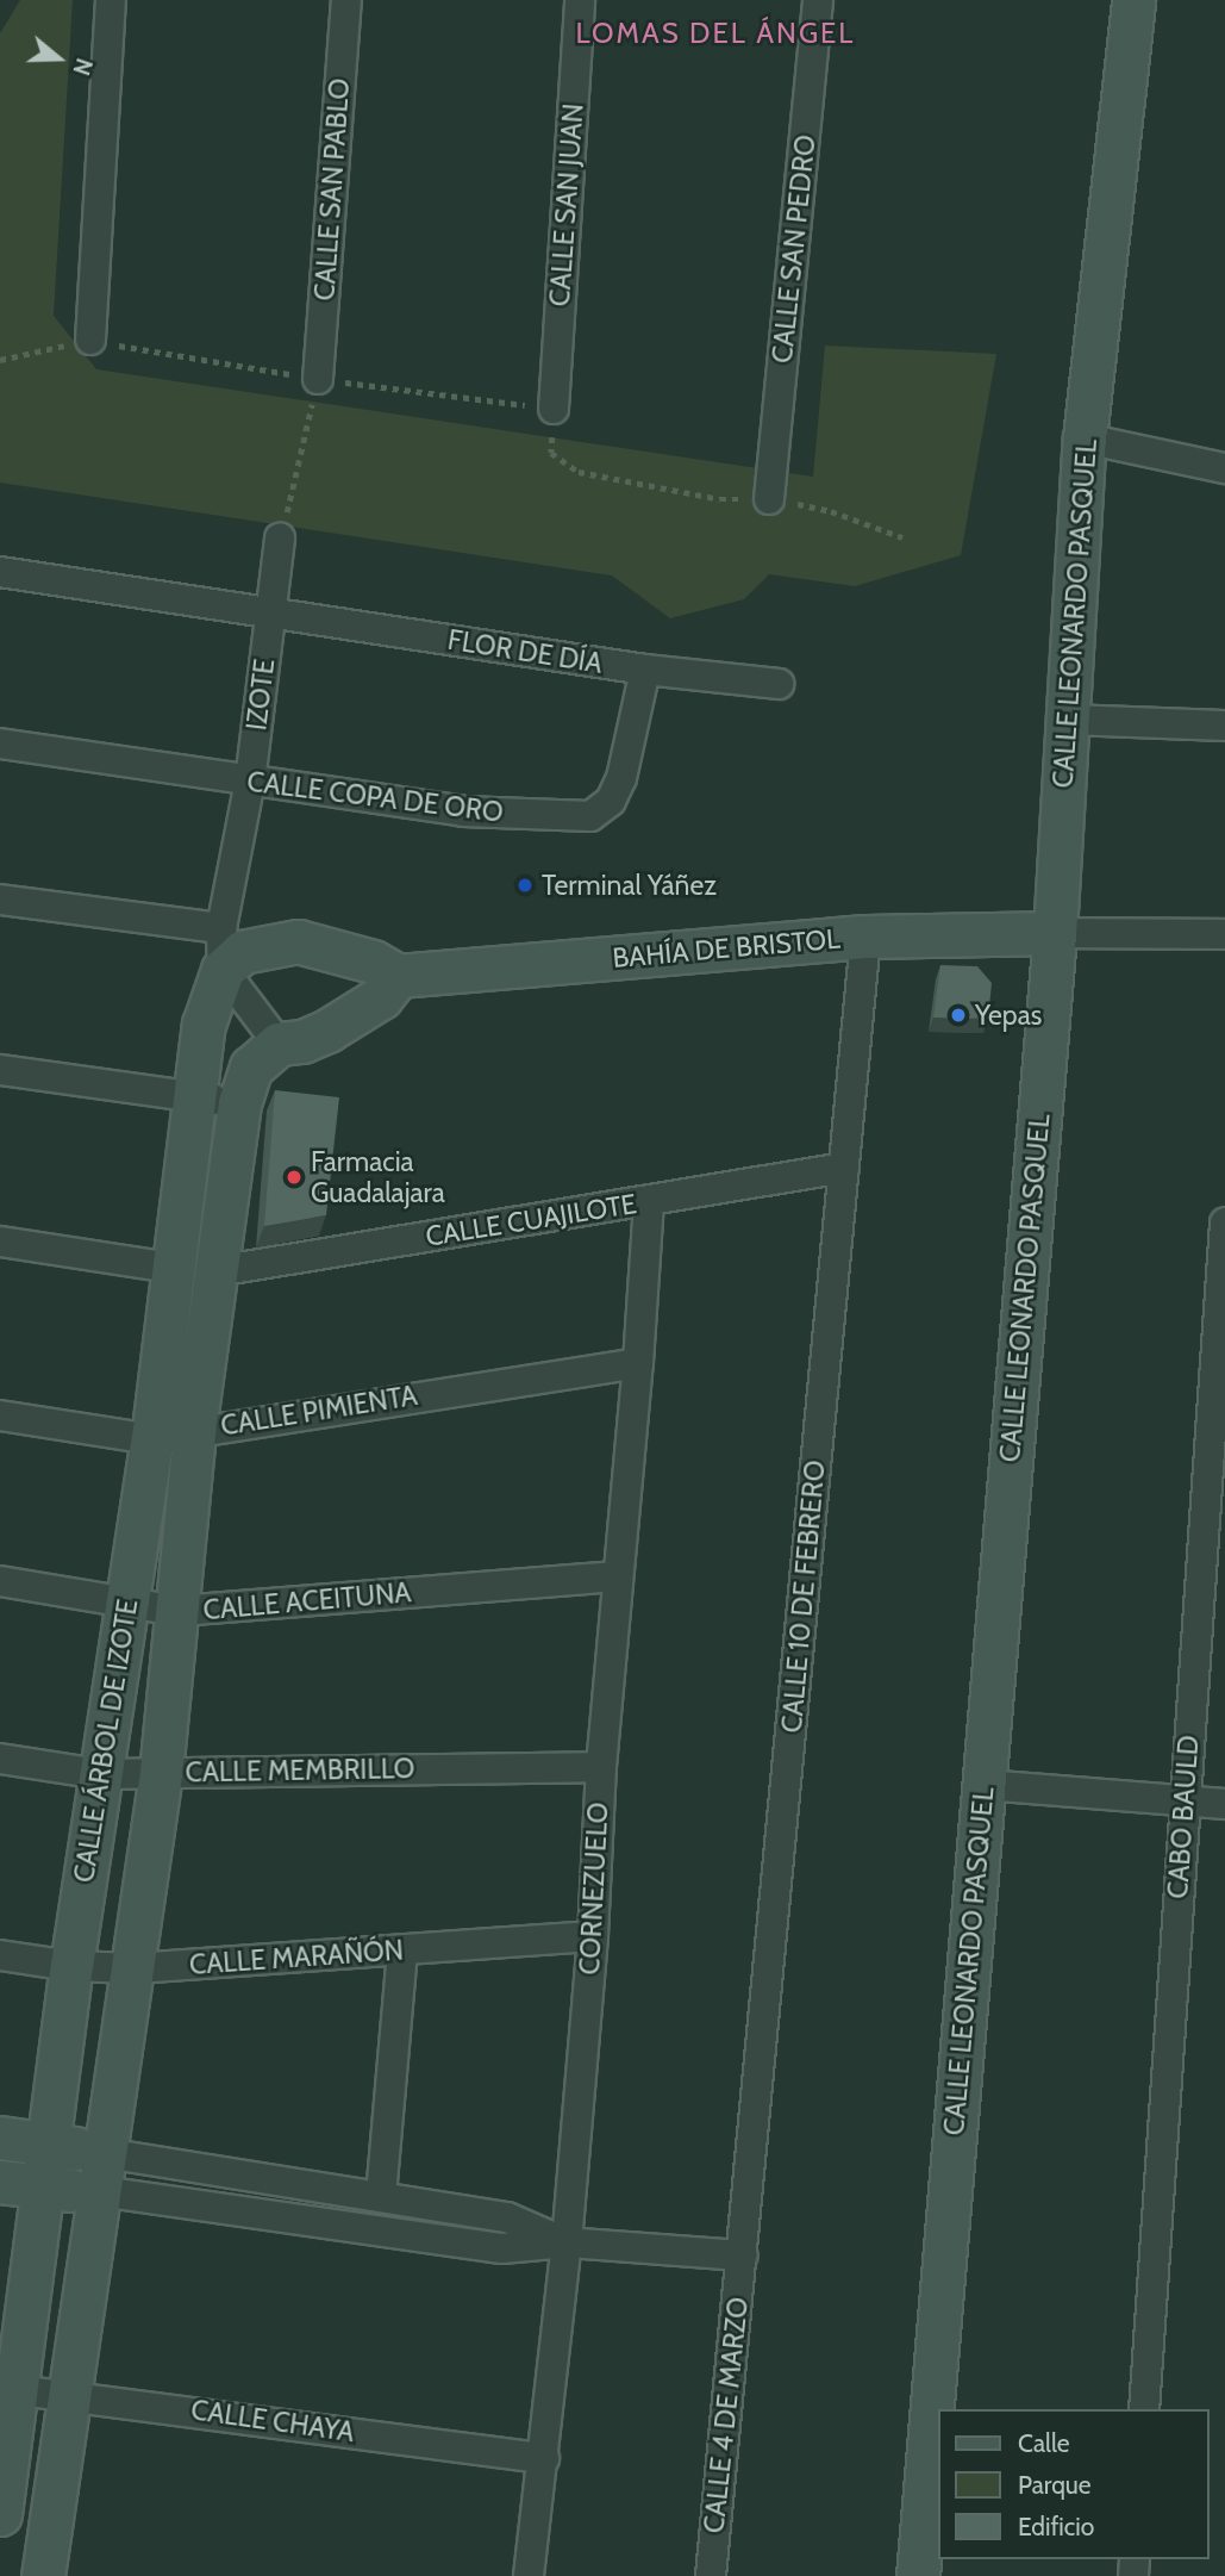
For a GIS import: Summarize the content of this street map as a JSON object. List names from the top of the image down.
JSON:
{
  "streets": {
    "street": [
      "CALLE SAN PABLO",
      "CALLE SAN JUAN",
      "CALLE SAN PEDRO",
      "CALLE LEONARDO PASQUEL",
      "FLOR DE DÍA",
      "IZOTE",
      "CALLE COPA DE ORO",
      "BAHÍA DE BRISTOL",
      "CALLE CUAJILOTE",
      "CALLE PIMIENTA",
      "CALLE 10 DE FEBRERO",
      "CALLE ACEITUNA",
      "CALLE ÁRBOL DE IZOTE",
      "CALLE MEMBRILLO",
      "CABO BAULD",
      "CORNEZUELO",
      "CALLE MARAÑÓN",
      "CALLE 4 DE MARZO",
      "CALLE CHAYA"
    ]
  },
  "crossings": [
    ["CALLE LEONARDO PASQUEL", "BAHÍA DE BRISTOL"],
    ["FLOR DE DÍA", "IZOTE"],
    ["FLOR DE DÍA", "CALLE COPA DE ORO"],
    ["IZOTE", "CALLE COPA DE ORO"],
    ["IZOTE", "CALLE ÁRBOL DE IZOTE"],
    ["BAHÍA DE BRISTOL", "CALLE 10 DE FEBRERO"],
    ["CALLE CUAJILOTE", "CALLE 10 DE FEBRERO"],
    ["CALLE CUAJILOTE", "CALLE ÁRBOL DE IZOTE"],
    ["CALLE CUAJILOTE", "CORNEZUELO"],
    ["CALLE PIMIENTA", "CALLE ÁRBOL DE IZOTE"],
    ["CALLE PIMIENTA", "CORNEZUELO"],
    ["CALLE 10 DE FEBRERO", "CALLE 4 DE MARZO"],
    ["CALLE ACEITUNA", "CALLE ÁRBOL DE IZOTE"],
    ["CALLE ACEITUNA", "CORNEZUELO"],
    ["CALLE ÁRBOL DE IZOTE", "CALLE MEMBRILLO"],
    ["CALLE ÁRBOL DE IZOTE", "CALLE MARAÑÓN"],
    ["CALLE ÁRBOL DE IZOTE", "CALLE CHAYA"],
    ["CALLE MEMBRILLO", "CORNEZUELO"],
    ["CORNEZUELO", "CALLE MARAÑÓN"],
    ["CORNEZUELO", "CALLE CHAYA"]
  ],
  "districts": ["LOMAS DEL ÁNGEL"],
  "places": ["Terminal Yáñez", "Yepas", "Farmacia Guadalajara"],
  "legend": ["Calle", "Parque", "Edificio"],
  "north": "right"
}
